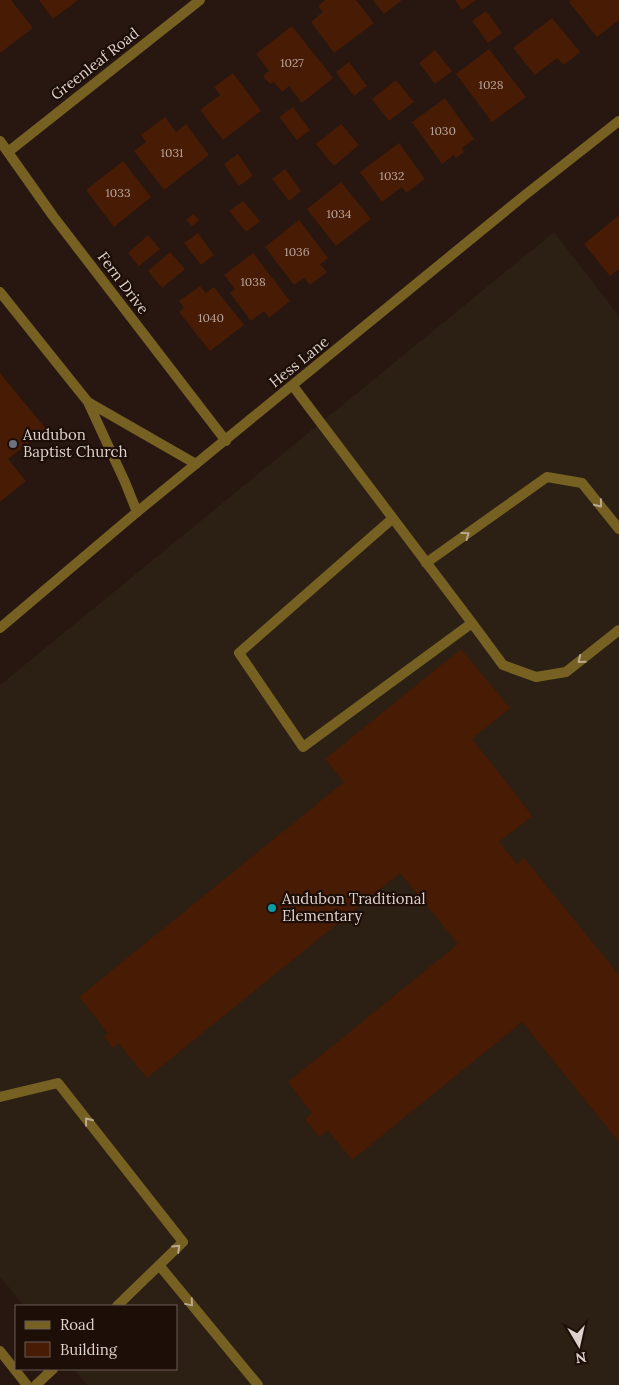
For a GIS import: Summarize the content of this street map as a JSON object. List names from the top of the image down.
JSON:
{
  "streets": {
    "street": ["Greenleaf Road", "Fern Drive", "Hess Lane"]
  },
  "crossings": [
    ["Greenleaf Road", "Fern Drive"],
    ["Fern Drive", "Hess Lane"]
  ],
  "places": ["Audubon Baptist Church", "Audubon Traditional Elementary"],
  "house_numbers": [
    "1027",
    "1028",
    "1030",
    "1031",
    "1032",
    "1033",
    "1034",
    "1036",
    "1038",
    "1040"
  ],
  "legend": ["Road", "Building"],
  "north": "bottom"
}
